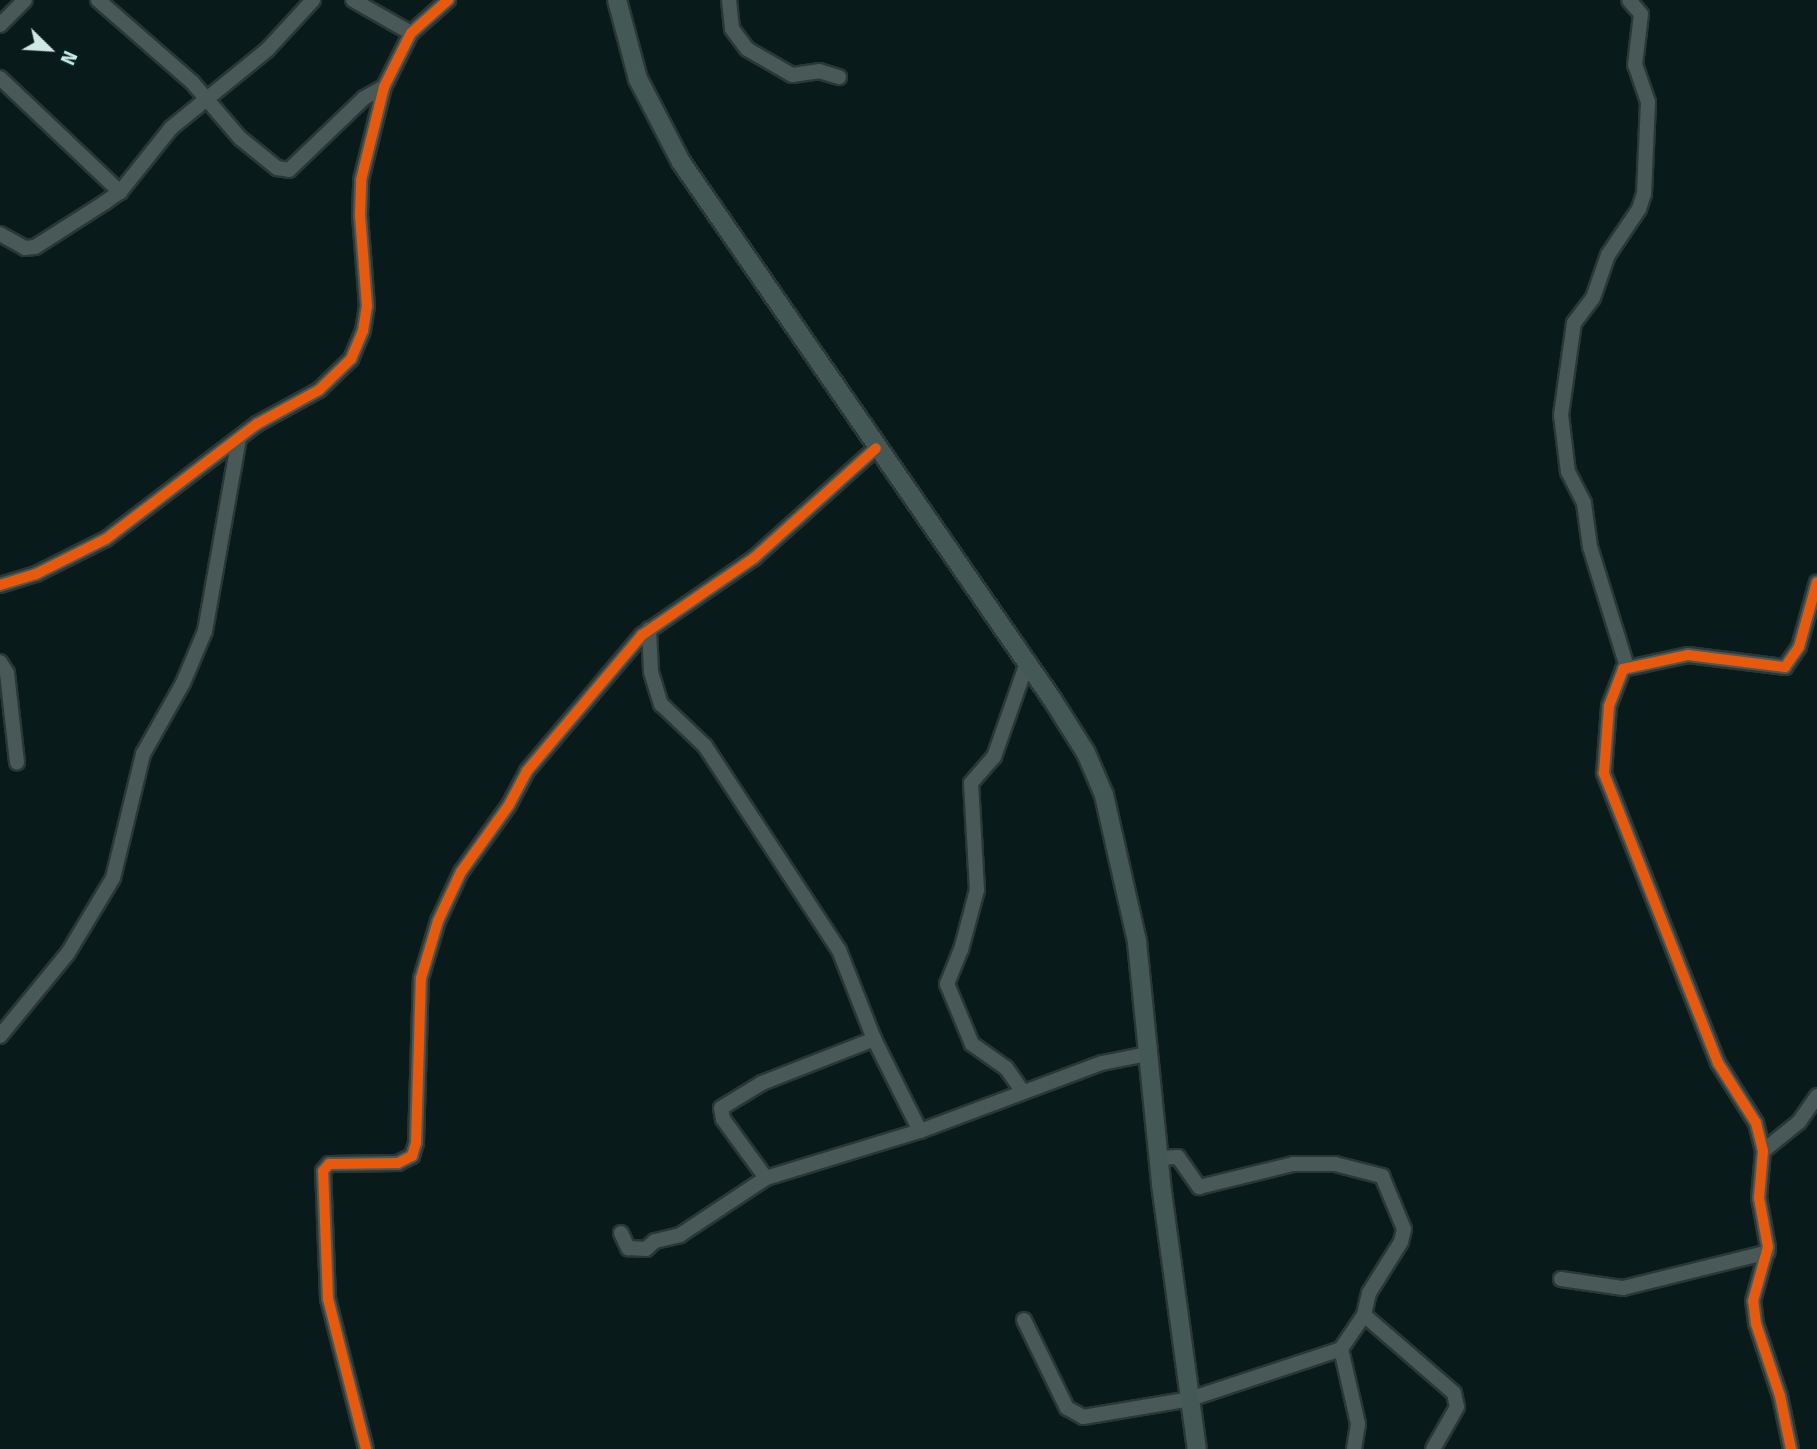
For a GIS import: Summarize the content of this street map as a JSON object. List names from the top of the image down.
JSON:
{
  "north": "bottom right"
}
